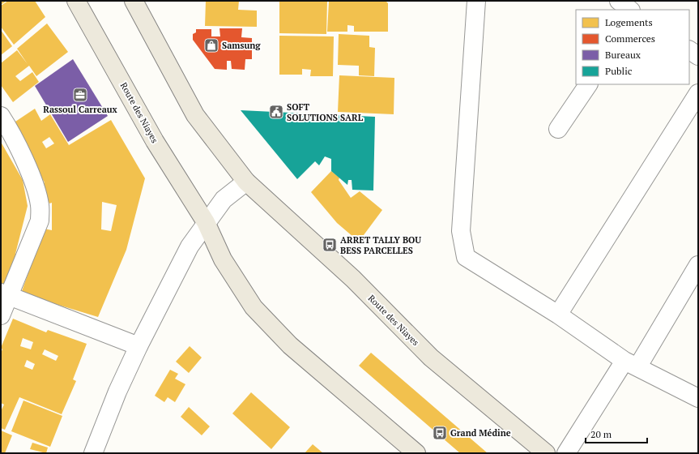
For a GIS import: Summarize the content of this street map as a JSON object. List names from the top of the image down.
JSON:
{
  "streets": {
    "main road": ["Route des Niayes"]
  },
  "places": {
    "shop": ["Samsung"],
    "office": ["Rassoul Carreaux"],
    "public building": ["SOFT SOLUTIONS SARL"],
    "bus stop": ["ARRET TALLY BOU BESS PARCELLES", "Grand Médine"]
  },
  "legend": [
    "Logements",
    "Commerces",
    "Bureaux",
    "Public"
  ],
  "scale_bar": "20 m"
}
